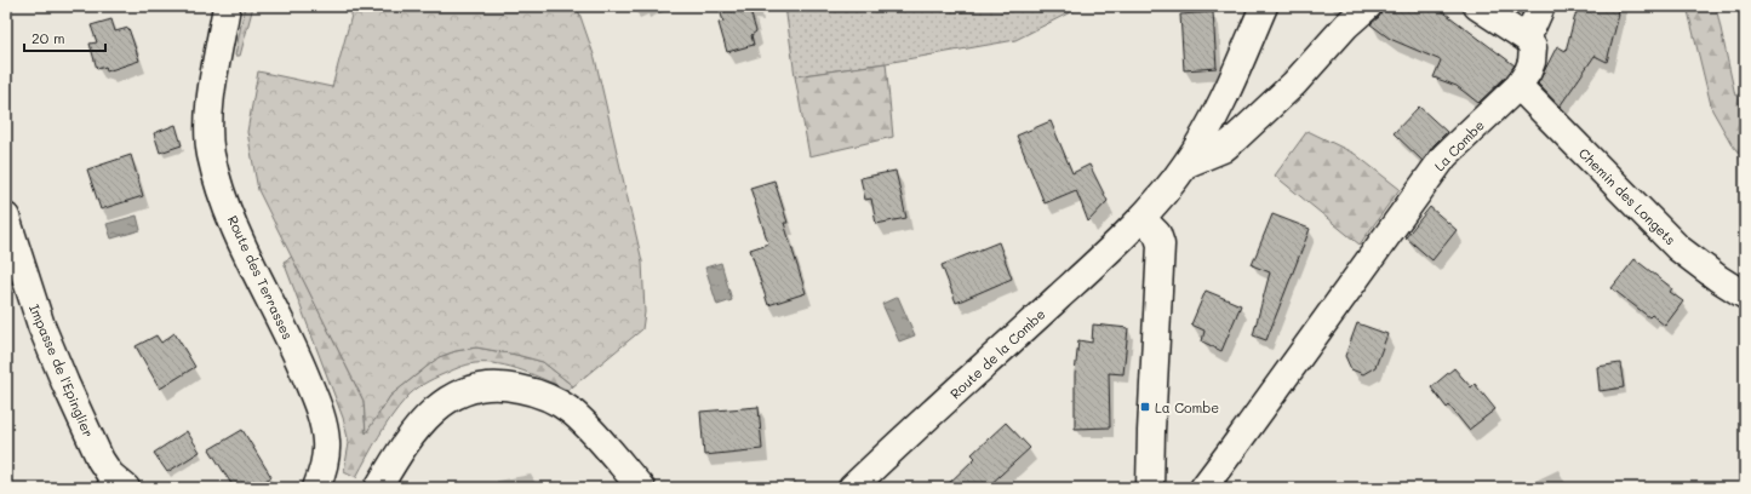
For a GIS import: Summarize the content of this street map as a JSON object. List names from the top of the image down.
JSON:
{
  "streets": {
    "street": [
      "La Combe",
      "Chemin des Longets",
      "Route des Terrasses",
      "Route de la Combe",
      "Impasse de l'Epinglier"
    ]
  },
  "crossings": [
    ["La Combe", "Chemin des Longets"]
  ],
  "places": {
    "transit": ["La Combe"]
  },
  "scale_bar": "20 m"
}
